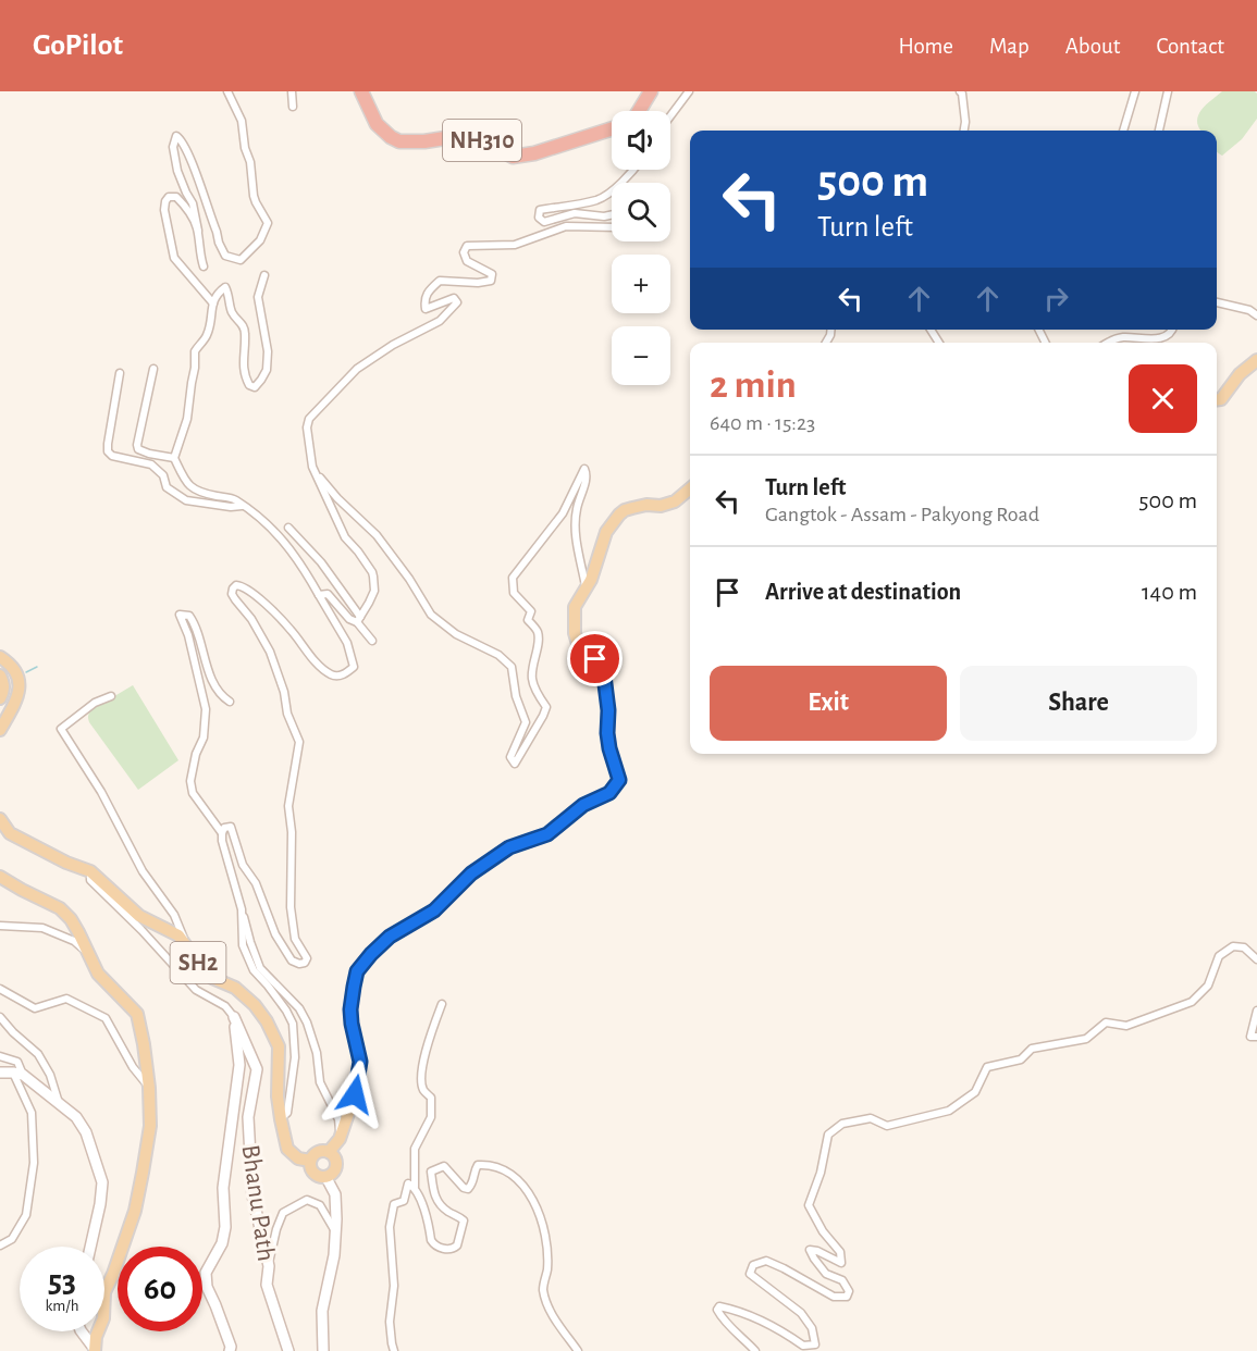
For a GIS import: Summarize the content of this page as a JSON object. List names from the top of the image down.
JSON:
{
  "streets": {
    "highway": ["NH310"],
    "main road": ["SH2"],
    "street": ["Bhanu Path"]
  },
  "page": {
    "header": "GoPilot",
    "nav": [
      "Home",
      "Map",
      "About",
      "Contact"
    ],
    "map_buttons": ["+", "−"],
    "turn": ["500 m", "Turn left"],
    "heading": ["2 min", "640 m · 15:23"],
    "list": [
      {
        "name": "Turn left",
        "note": "Gangtok - Assam - Pakyong Road",
        "value": "500 m"
      },
      {
        "name": "Arrive at destination",
        "value": "140 m"
      }
    ],
    "buttons": ["Exit", "Share"],
    "speed": "53 km/h",
    "limit": "60"
  }
}
